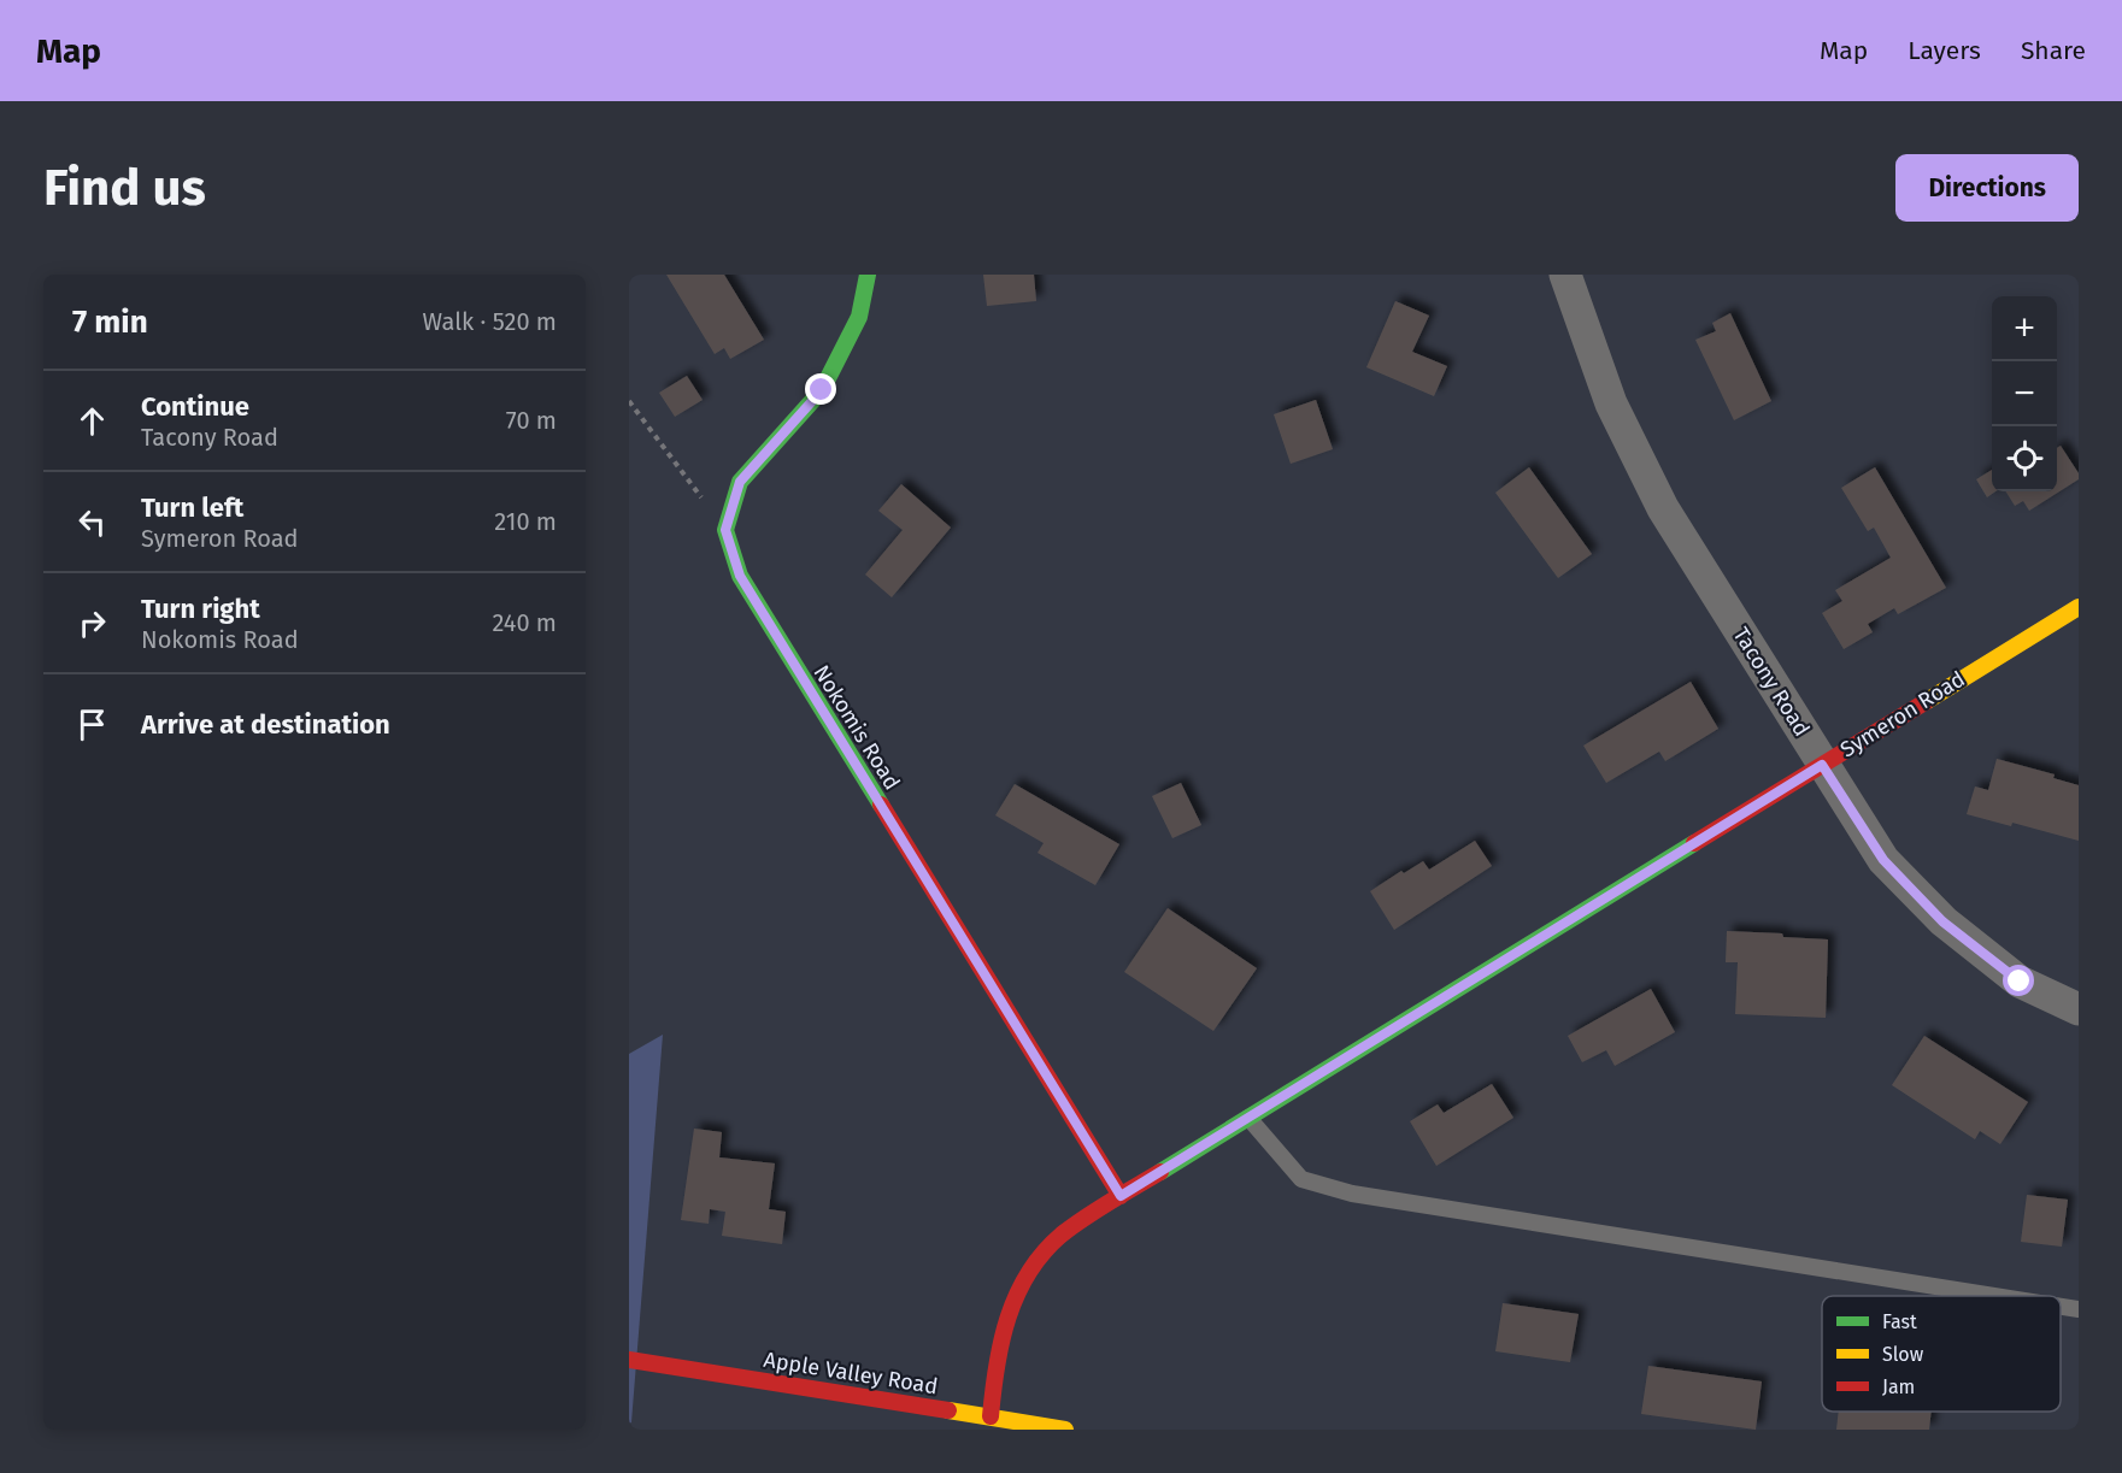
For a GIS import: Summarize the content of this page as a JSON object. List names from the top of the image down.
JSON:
{
  "streets": {
    "street": [
      "Tacony Road",
      "Symeron Road",
      "Nokomis Road",
      "Apple Valley Road"
    ]
  },
  "crossings": [
    ["Tacony Road", "Symeron Road"],
    ["Symeron Road", "Nokomis Road"],
    ["Symeron Road", "Apple Valley Road"]
  ],
  "legend": ["Fast", "Slow", "Jam"],
  "page": {
    "header": "Map",
    "nav": ["Map", "Layers", "Share"],
    "buttons": "Directions",
    "title": "Find us",
    "heading": ["7 min", "Walk · 520 m"],
    "map_buttons": ["+", "−"],
    "list": [
      ["Continue", "Tacony Road", "70 m"],
      ["Turn left", "Symeron Road", "210 m"],
      ["Turn right", "Nokomis Road", "240 m"],
      "Arrive at destination"
    ]
  }
}
